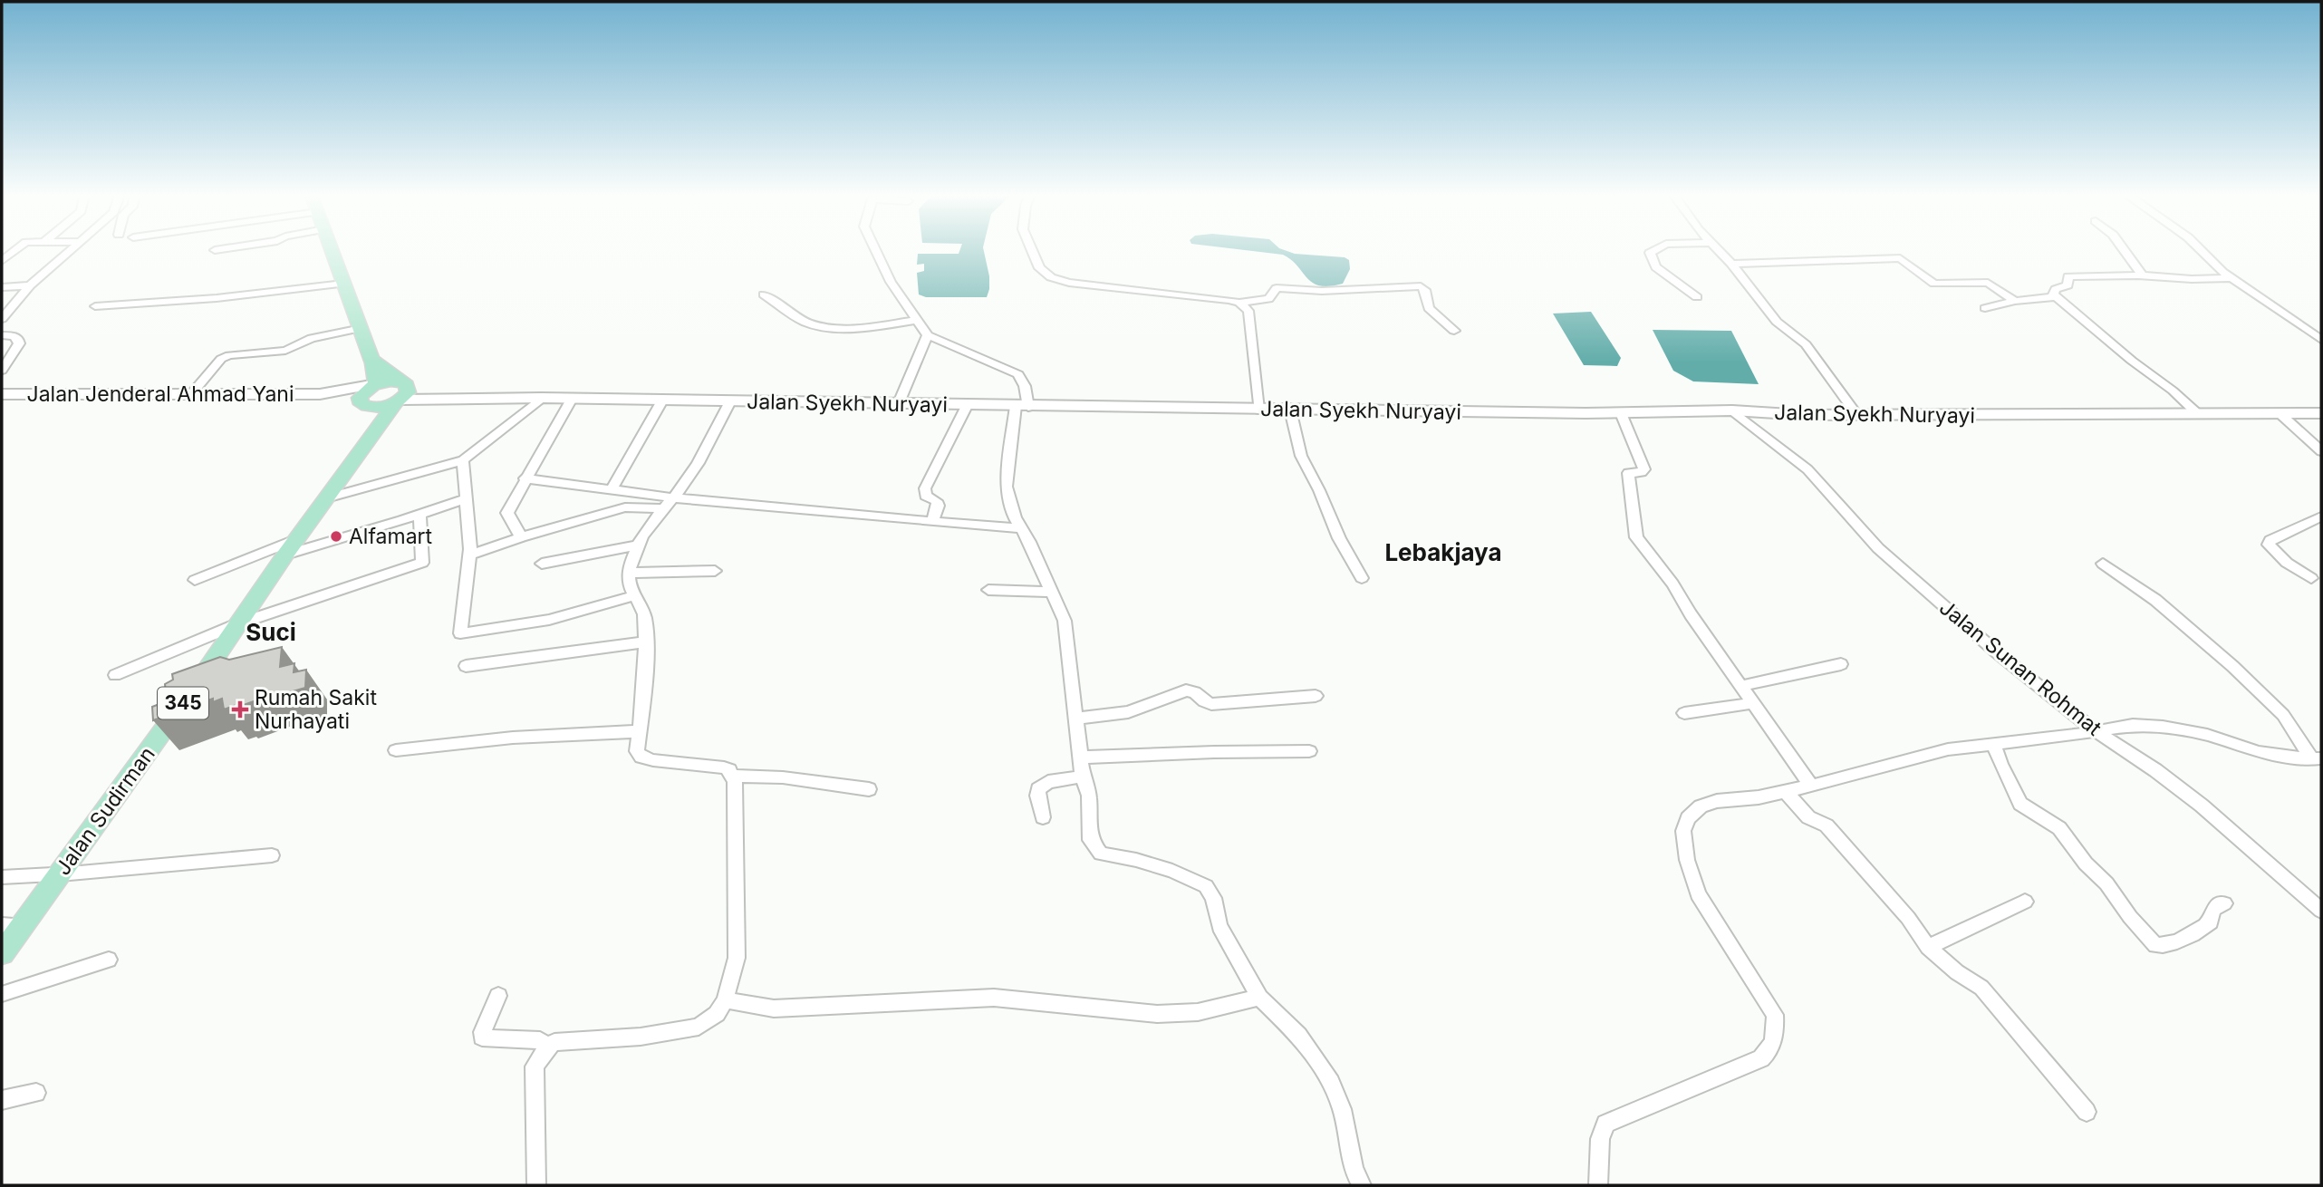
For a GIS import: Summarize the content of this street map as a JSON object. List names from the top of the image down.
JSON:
{
  "streets": {
    "main road": [
      "Jalan Jenderal Ahmad Yani",
      "Jalan Syekh Nuryayi",
      "345",
      "Jalan Sudirman"
    ],
    "street": ["Jalan Sunan Rohmat"]
  },
  "crossings": [
    ["Jalan Jenderal Ahmad Yani", "Jalan Sudirman"],
    ["Jalan Syekh Nuryayi", "Jalan Sunan Rohmat"],
    ["Jalan Syekh Nuryayi", "Jalan Sudirman"]
  ],
  "districts": ["Lebakjaya", "Suci"],
  "places": {
    "other": ["Alfamart"],
    "health": ["Rumah Sakit Nurhayati"]
  }
}
